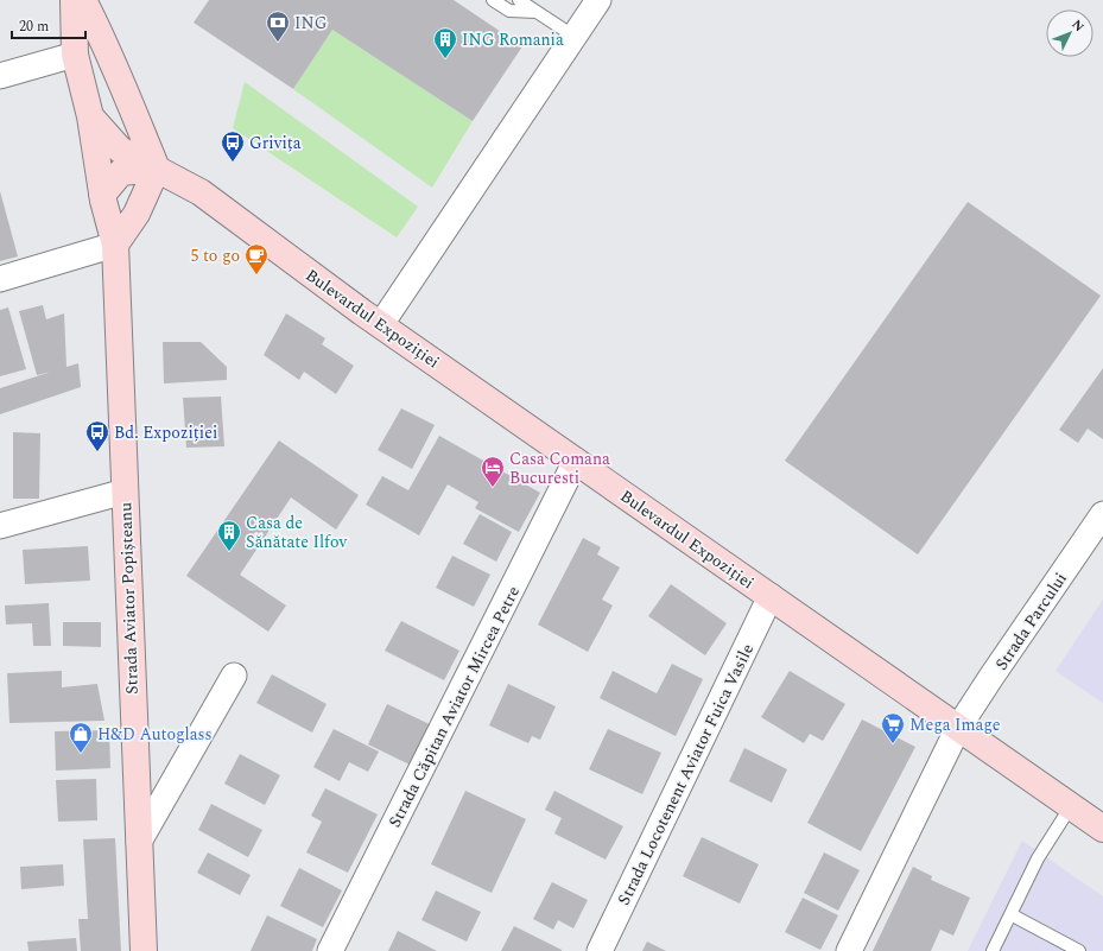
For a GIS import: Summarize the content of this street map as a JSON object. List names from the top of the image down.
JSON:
{
  "streets": {
    "street": [
      "Bulevardul Expoziției",
      "Strada Aviator Popișteanu",
      "Strada Parcului",
      "Strada Căpitan Aviator Mircea Petre",
      "Strada Locotenent Aviator Fuica Vasile"
    ]
  },
  "crossings": [
    ["Bulevardul Expoziției", "Strada Aviator Popișteanu"],
    ["Bulevardul Expoziției", "Strada Parcului"],
    ["Bulevardul Expoziției", "Strada Căpitan Aviator Mircea Petre"],
    ["Bulevardul Expoziției", "Strada Locotenent Aviator Fuica Vasile"]
  ],
  "places": {
    "bank": ["ING"],
    "building": ["ING Romania", "Casa de Sănătate Ilfov"],
    "bus stop": ["Grivița", "Bd. Expoziției"],
    "cafe": ["5 to go"],
    "hotel": ["Casa Comana Bucuresti"],
    "supermarket": ["Mega Image"],
    "shop": ["H&D Autoglass"]
  },
  "scale_bar": "20 m",
  "north": "top right"
}
